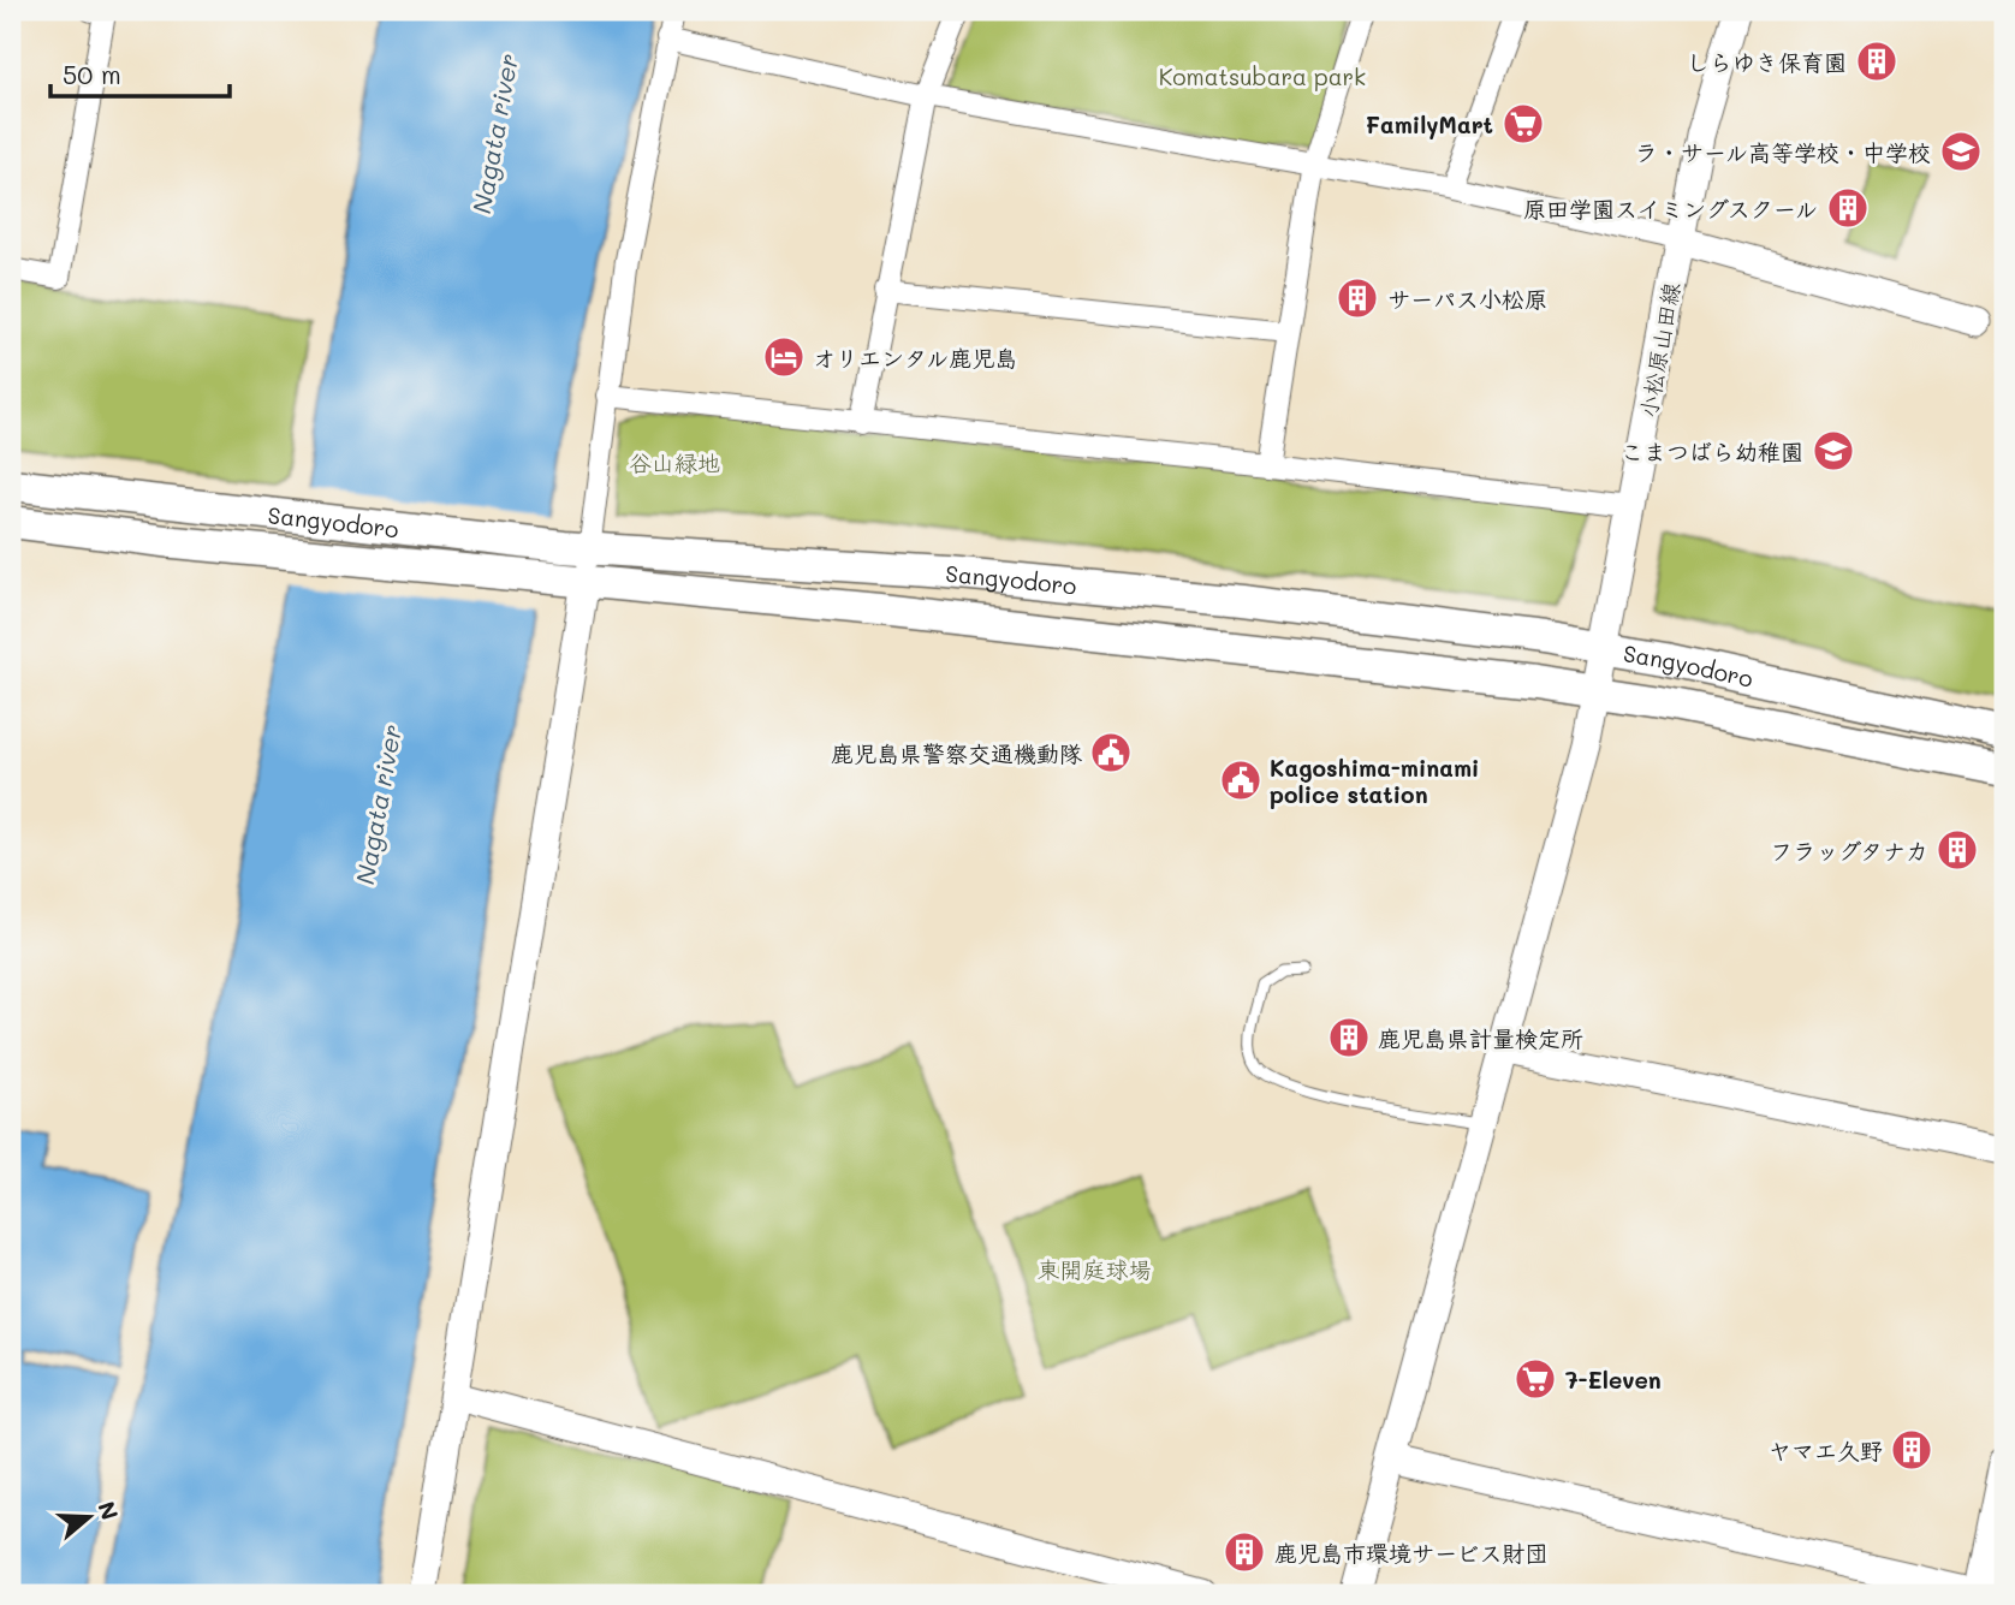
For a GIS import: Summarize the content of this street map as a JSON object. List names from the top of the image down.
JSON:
{
  "streets": {
    "main road": ["Sangyodoro"],
    "street": ["小松原山田線"]
  },
  "crossings": [
    ["小松原山田線", "Sangyodoro"]
  ],
  "water": ["Nagata river"],
  "parks": ["Komatsubara park", "谷山緑地", "東開庭球場"],
  "places": {
    "building": [
      "しらゆき保育園",
      "原田学園スイミングスクール",
      "サーパス小松原",
      "フラッグタナカ",
      "鹿児島県計量検定所",
      "ヤマエ久野",
      "鹿児島市環境サービス財団"
    ],
    "supermarket": ["FamilyMart", "7-Eleven"],
    "school or university": ["ラ・サール高等学校・中学校", "こまつばら幼稚園"],
    "hotel": ["オリエンタル鹿児島"],
    "public building": ["鹿児島県警察交通機動隊", "Kagoshima-minami police station"]
  },
  "scale_bar": "50 m",
  "north": "right"
}
